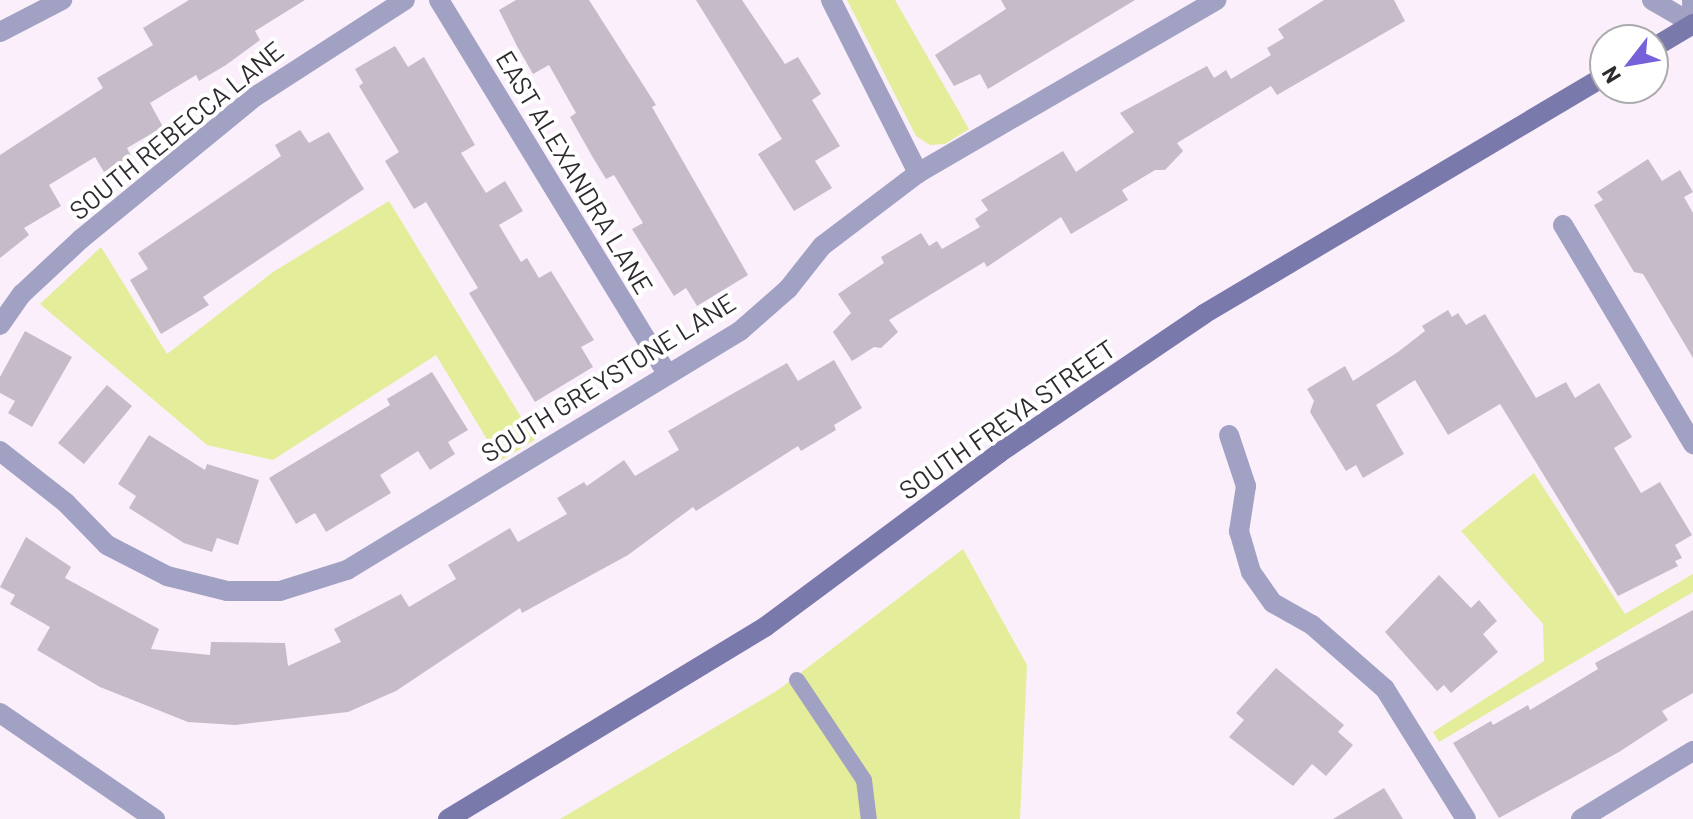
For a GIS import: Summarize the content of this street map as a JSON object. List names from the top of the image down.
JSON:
{
  "streets": {
    "main road": ["SOUTH FREYA STREET"],
    "street": ["SOUTH REBECCA LANE", "EAST ALEXANDRA LANE", "SOUTH GREYSTONE LANE"]
  },
  "crossings": [
    ["EAST ALEXANDRA LANE", "SOUTH GREYSTONE LANE"]
  ],
  "north": "bottom left"
}
